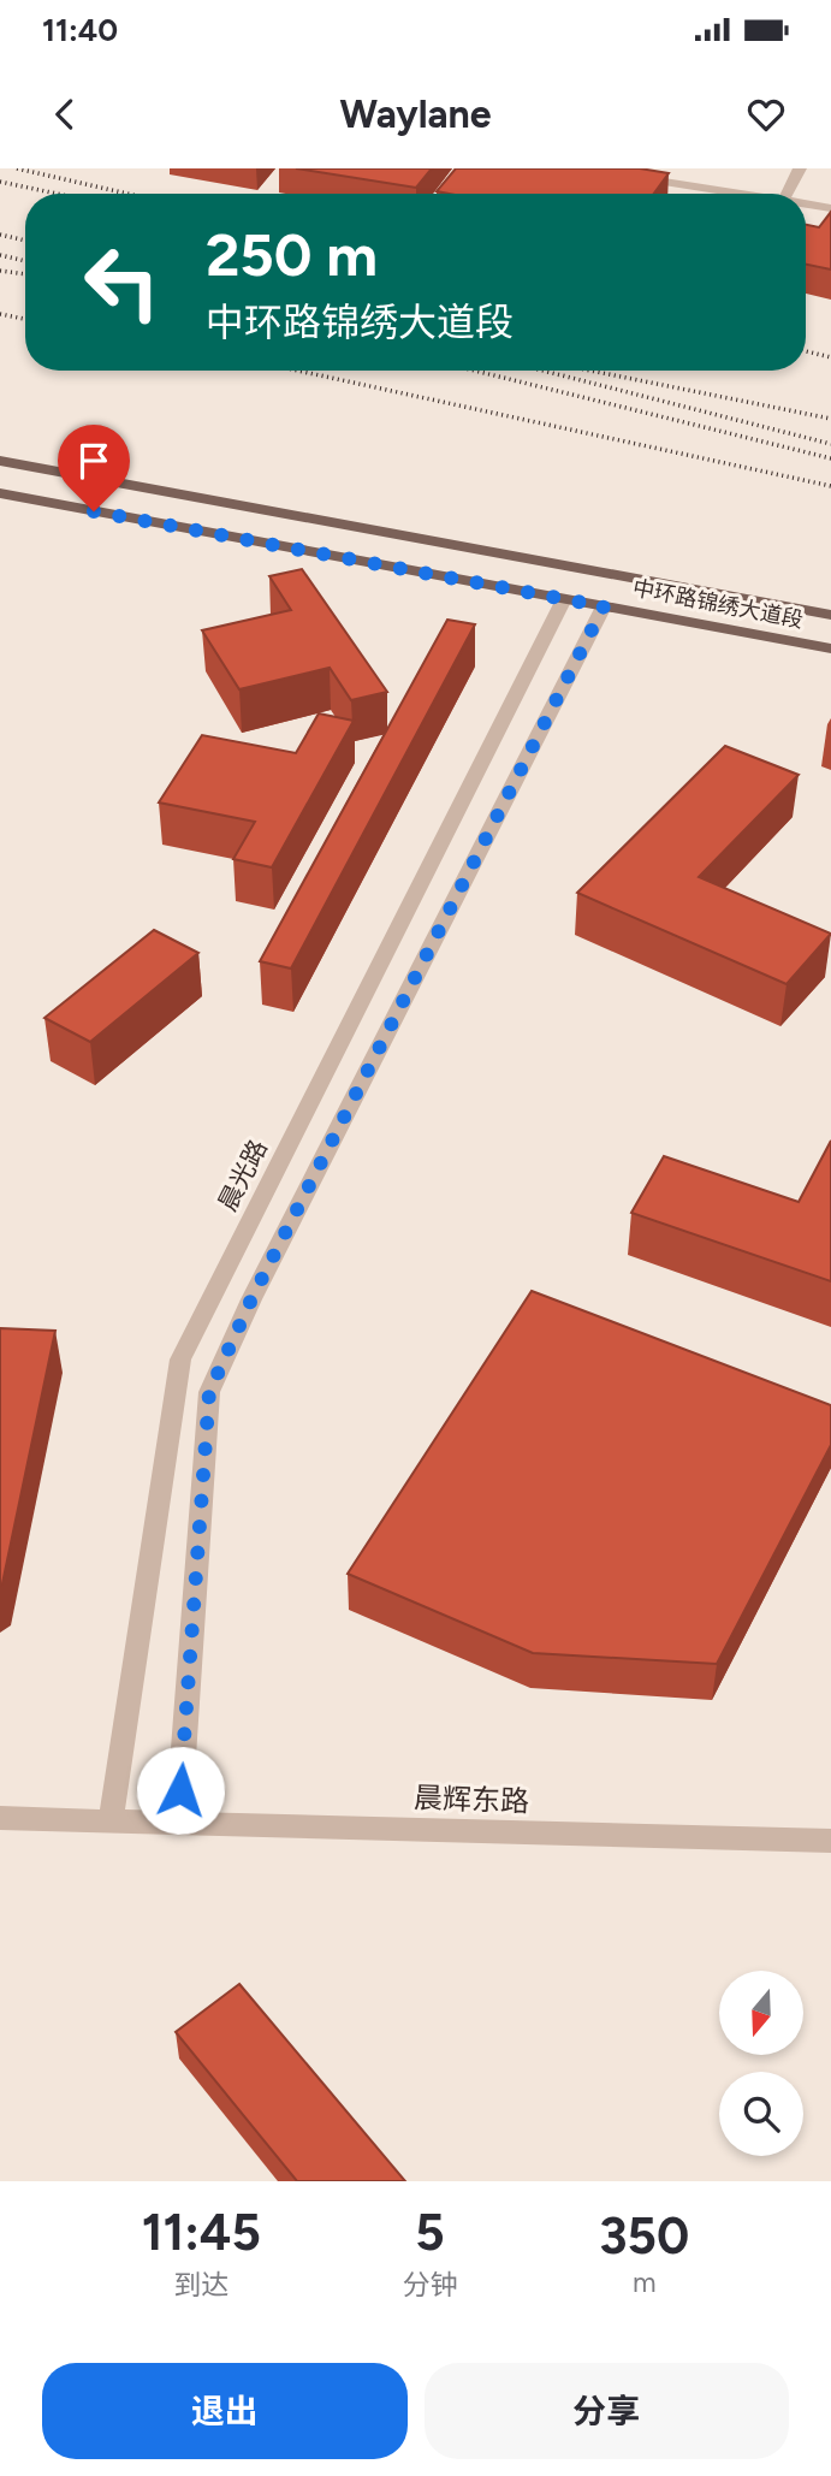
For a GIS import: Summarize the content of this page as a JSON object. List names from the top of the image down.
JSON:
{
  "streets": {
    "main road": ["中环路锦绣大道段"],
    "street": ["晨光路", "晨辉东路"]
  },
  "crossings": [
    ["中环路锦绣大道段", "晨光路"],
    ["晨光路", "晨辉东路"]
  ],
  "north": "bottom",
  "page": {
    "status": "11:40",
    "header": "Waylane",
    "turn": ["250 m", "中环路锦绣大道段"],
    "eta": [
      "11:45",
      "到达",
      "5",
      "分钟",
      "350",
      "m"
    ],
    "buttons": ["退出", "分享"]
  }
}
